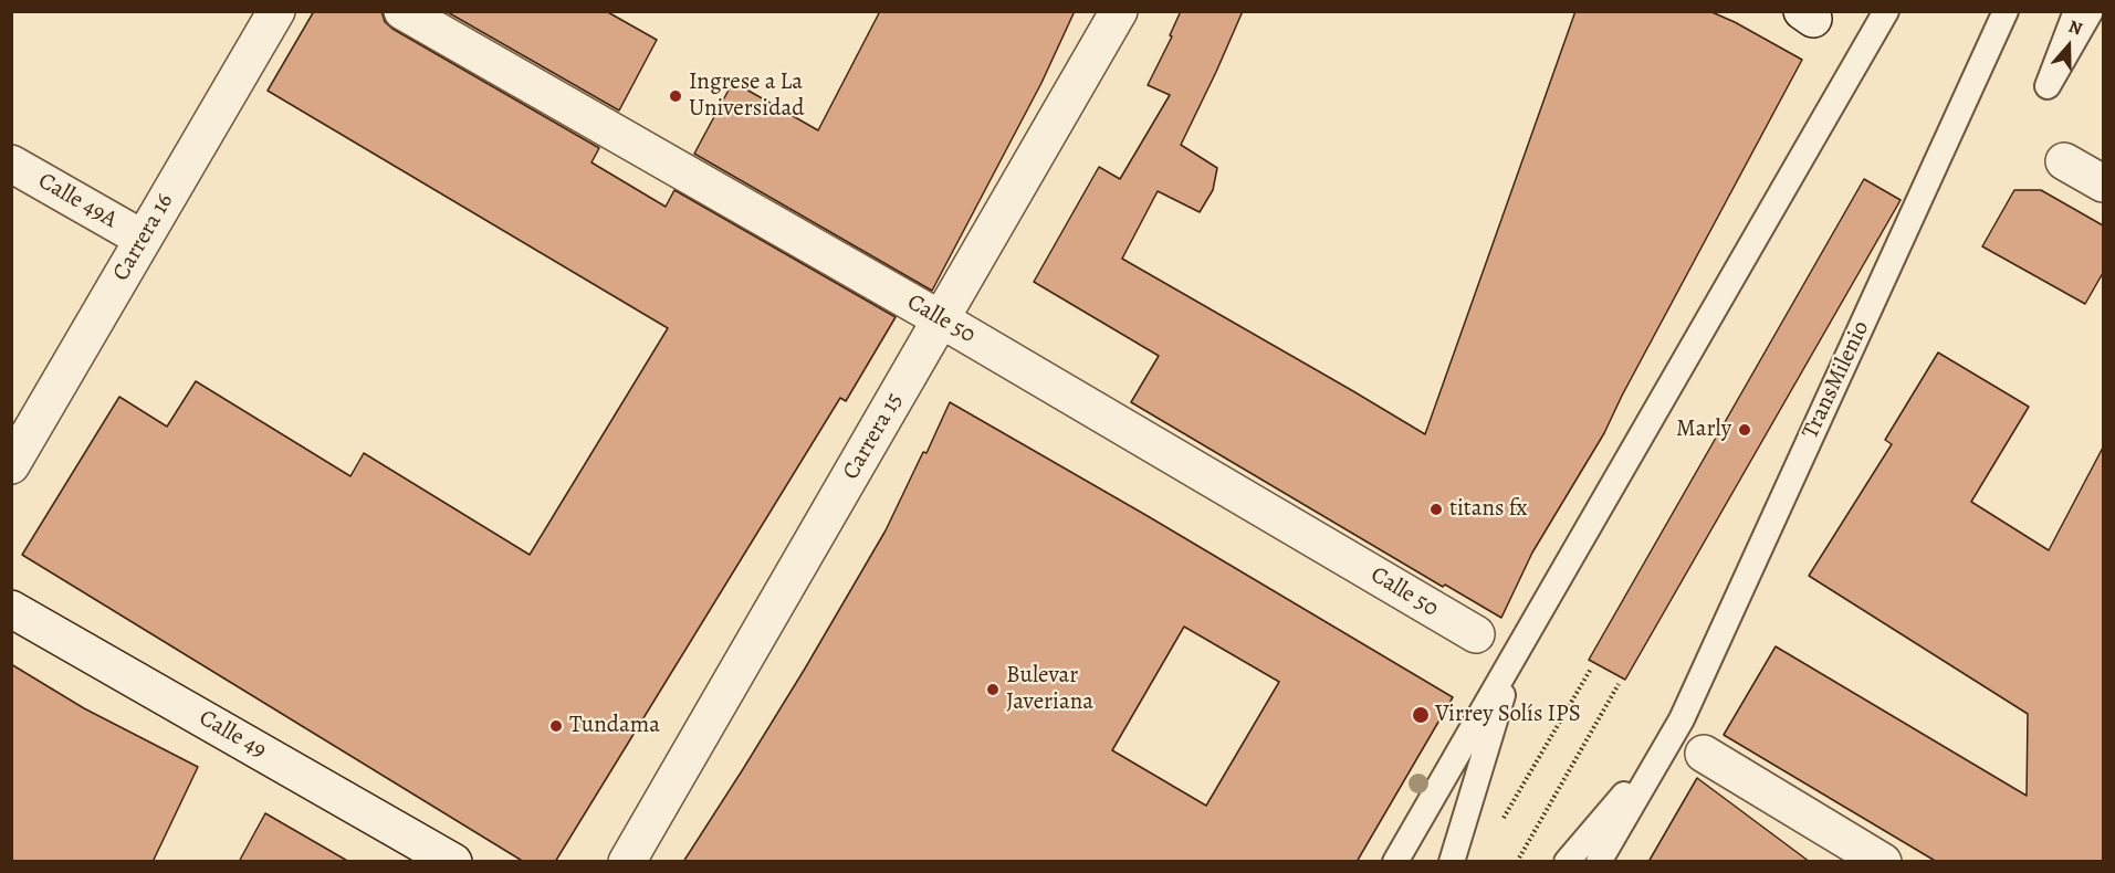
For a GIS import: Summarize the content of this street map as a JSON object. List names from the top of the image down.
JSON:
{
  "streets": {
    "street": [
      "Calle 49A",
      "Carrera 16",
      "Calle 50",
      "Carrera 15",
      "Calle 49"
    ],
    "lane": ["TransMilenio"]
  },
  "crossings": [
    ["Calle 49A", "Carrera 16"],
    ["Calle 50", "Carrera 15"]
  ],
  "places": [
    "Ingrese a La Universidad",
    "Marly",
    "titans fx",
    "Bulevar Javeriana",
    "Virrey Solís IPS",
    "Tundama"
  ],
  "north": "top"
}
